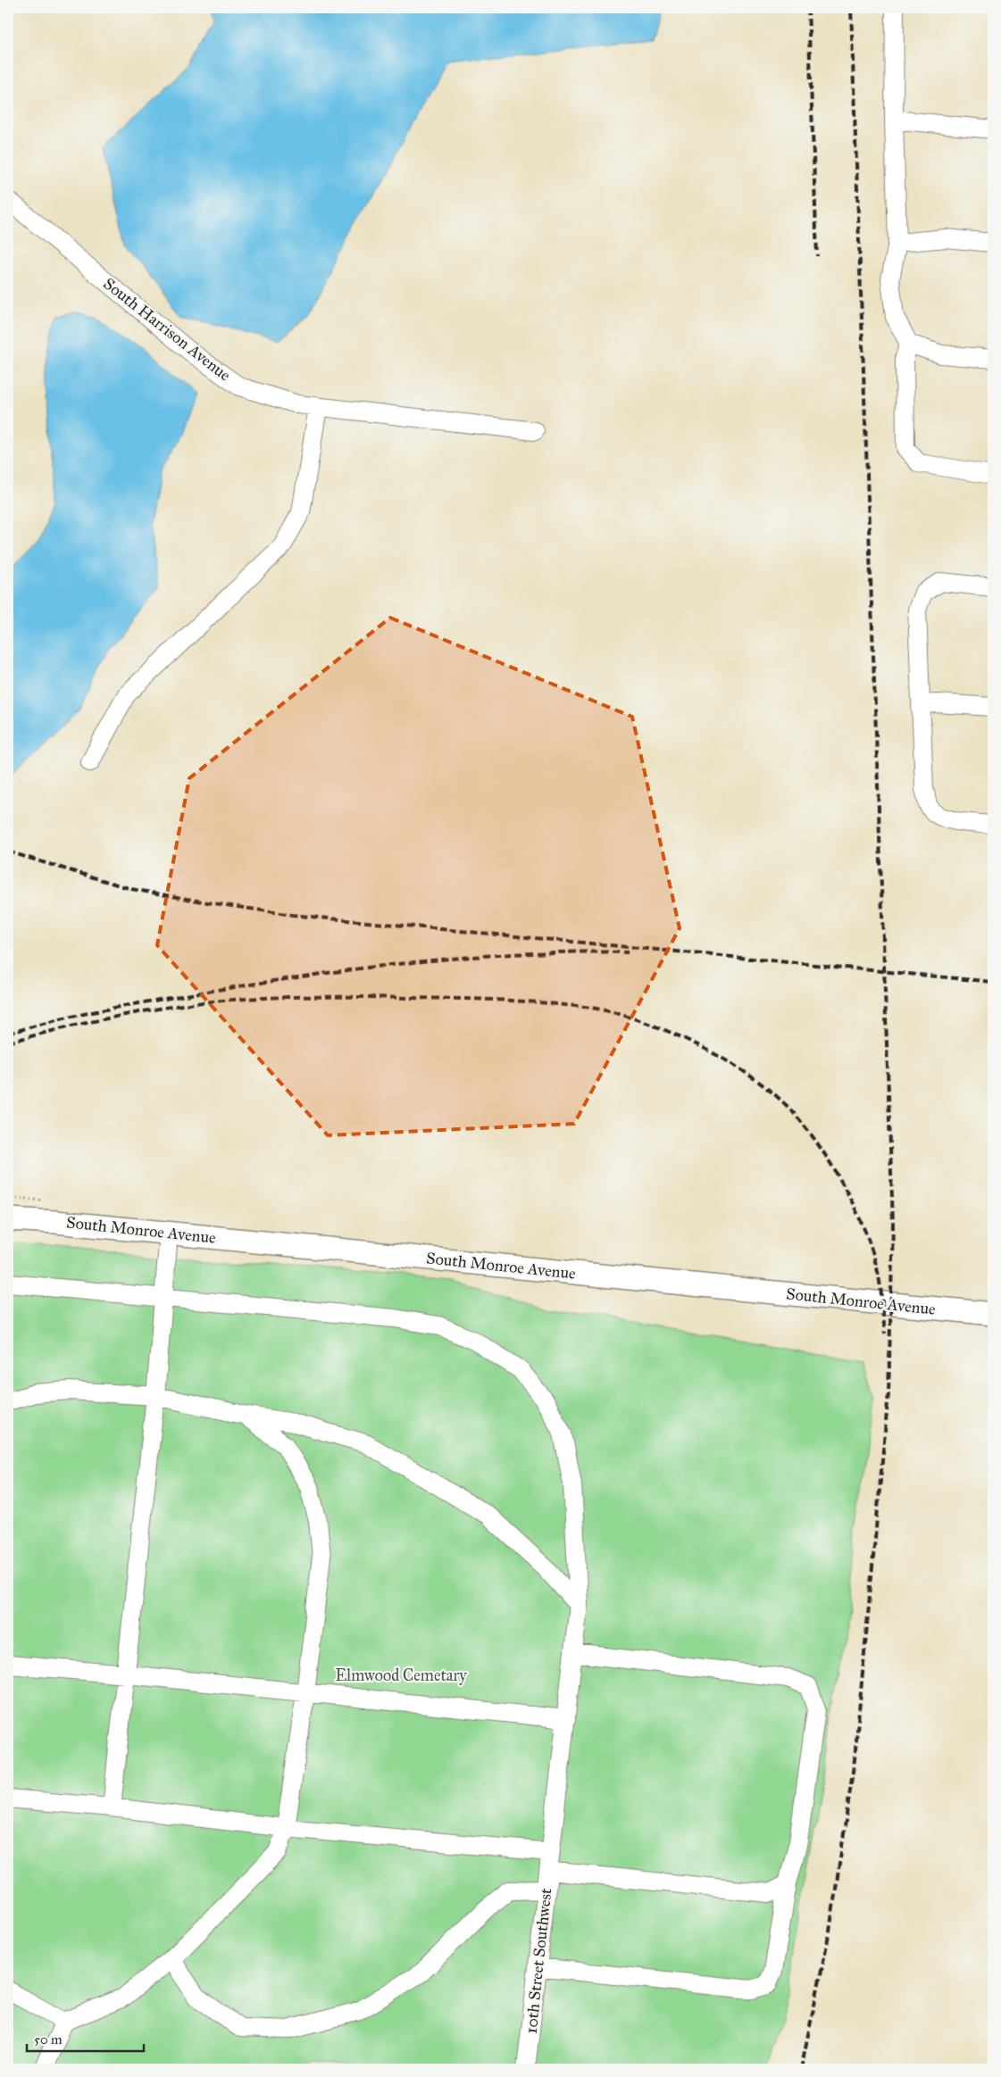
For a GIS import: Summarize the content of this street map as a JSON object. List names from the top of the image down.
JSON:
{
  "streets": {
    "main road": ["South Monroe Avenue"],
    "street": ["South Harrison Avenue", "10th Street Southwest"]
  },
  "parks": ["Elmwood Cemetary"],
  "scale_bar": "50 m"
}
